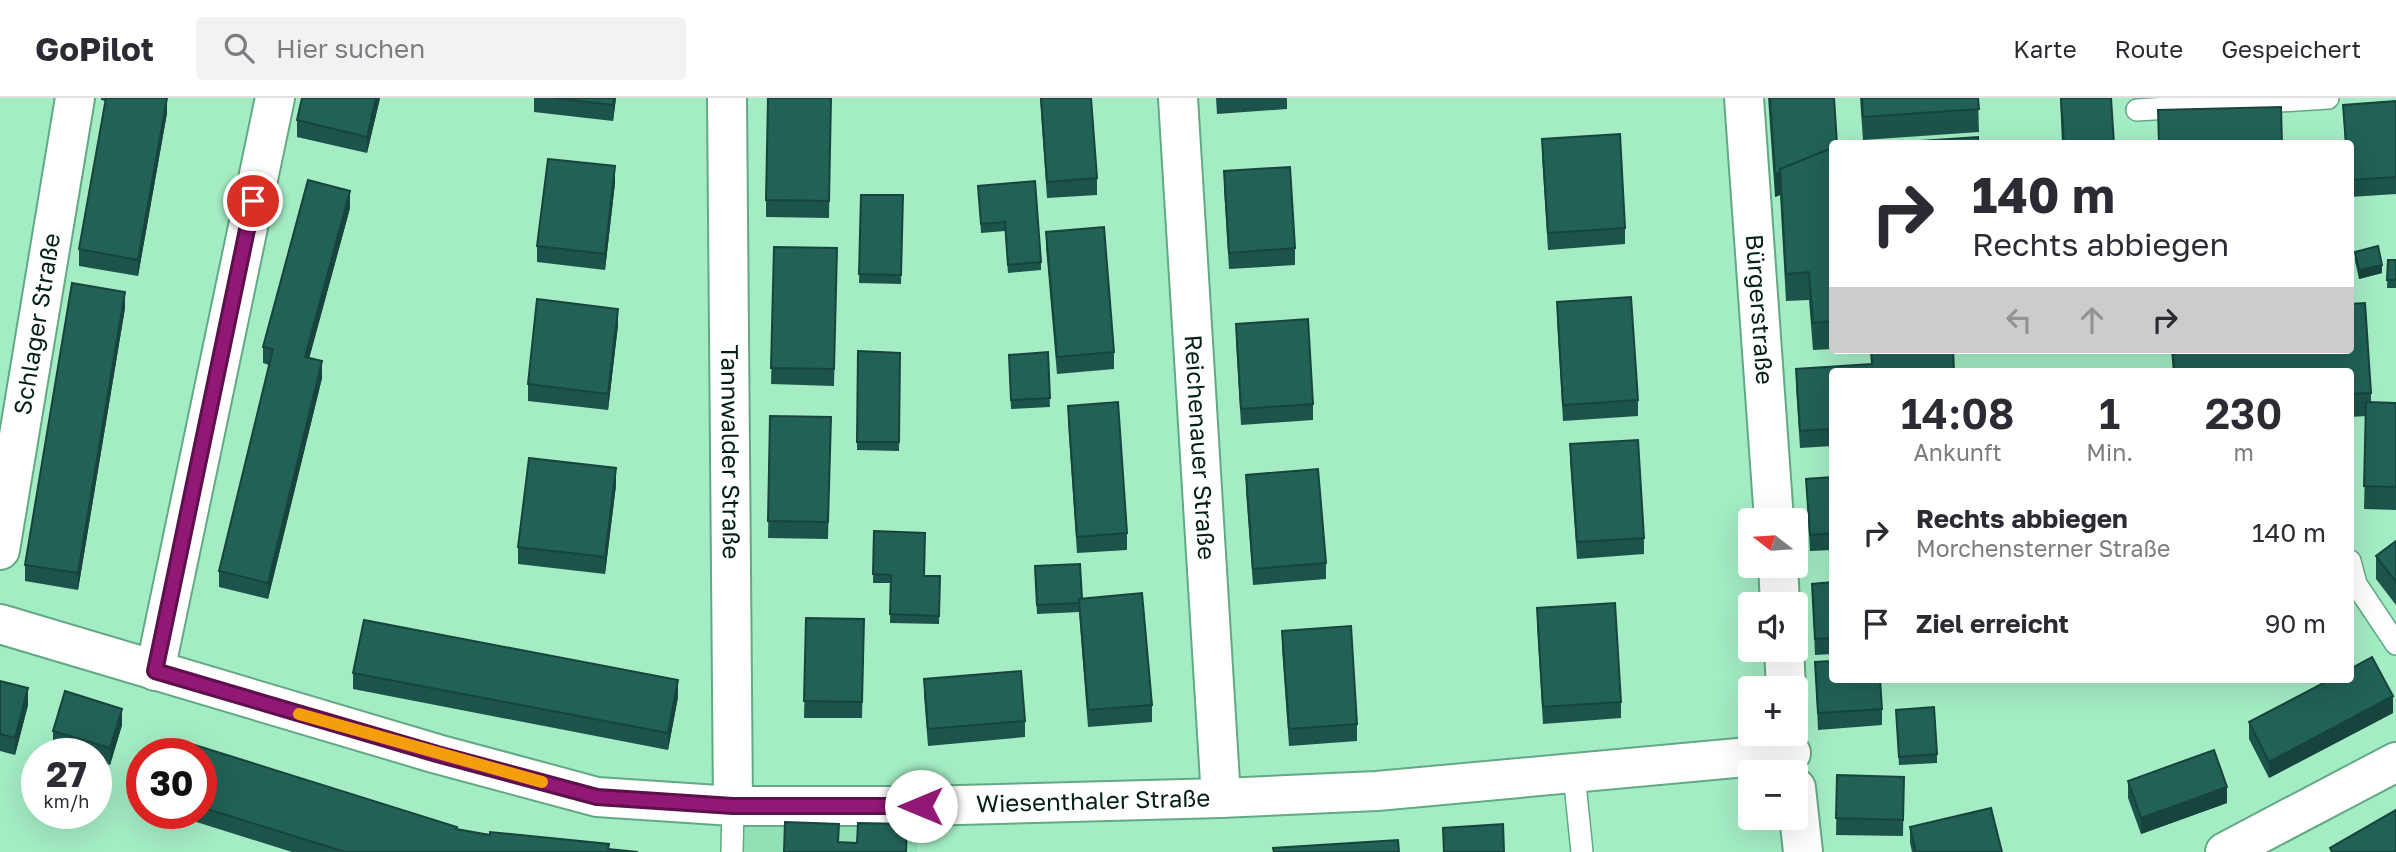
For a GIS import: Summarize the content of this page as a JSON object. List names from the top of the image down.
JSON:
{
  "streets": {
    "street": [
      "Bürgerstraße",
      "Schlager Straße",
      "Reichenauer Straße",
      "Tannwalder Straße",
      "Wiesenthaler Straße"
    ]
  },
  "crossings": [
    ["Reichenauer Straße", "Wiesenthaler Straße"],
    ["Tannwalder Straße", "Wiesenthaler Straße"]
  ],
  "north": "left",
  "page": {
    "header": "GoPilot",
    "search": "Hier suchen",
    "nav": ["Karte", "Route", "Gespeichert"],
    "turn": ["140 m", "Rechts abbiegen"],
    "eta": [
      "14:08",
      "Ankunft",
      "1",
      "Min.",
      "230",
      "m"
    ],
    "list": [
      {
        "name": "Rechts abbiegen",
        "note": "Morchensterner Straße",
        "value": "140 m"
      },
      {
        "name": "Ziel erreicht",
        "value": "90 m"
      }
    ],
    "map_buttons": ["+", "−"],
    "speed": "27 km/h",
    "limit": "30"
  }
}
